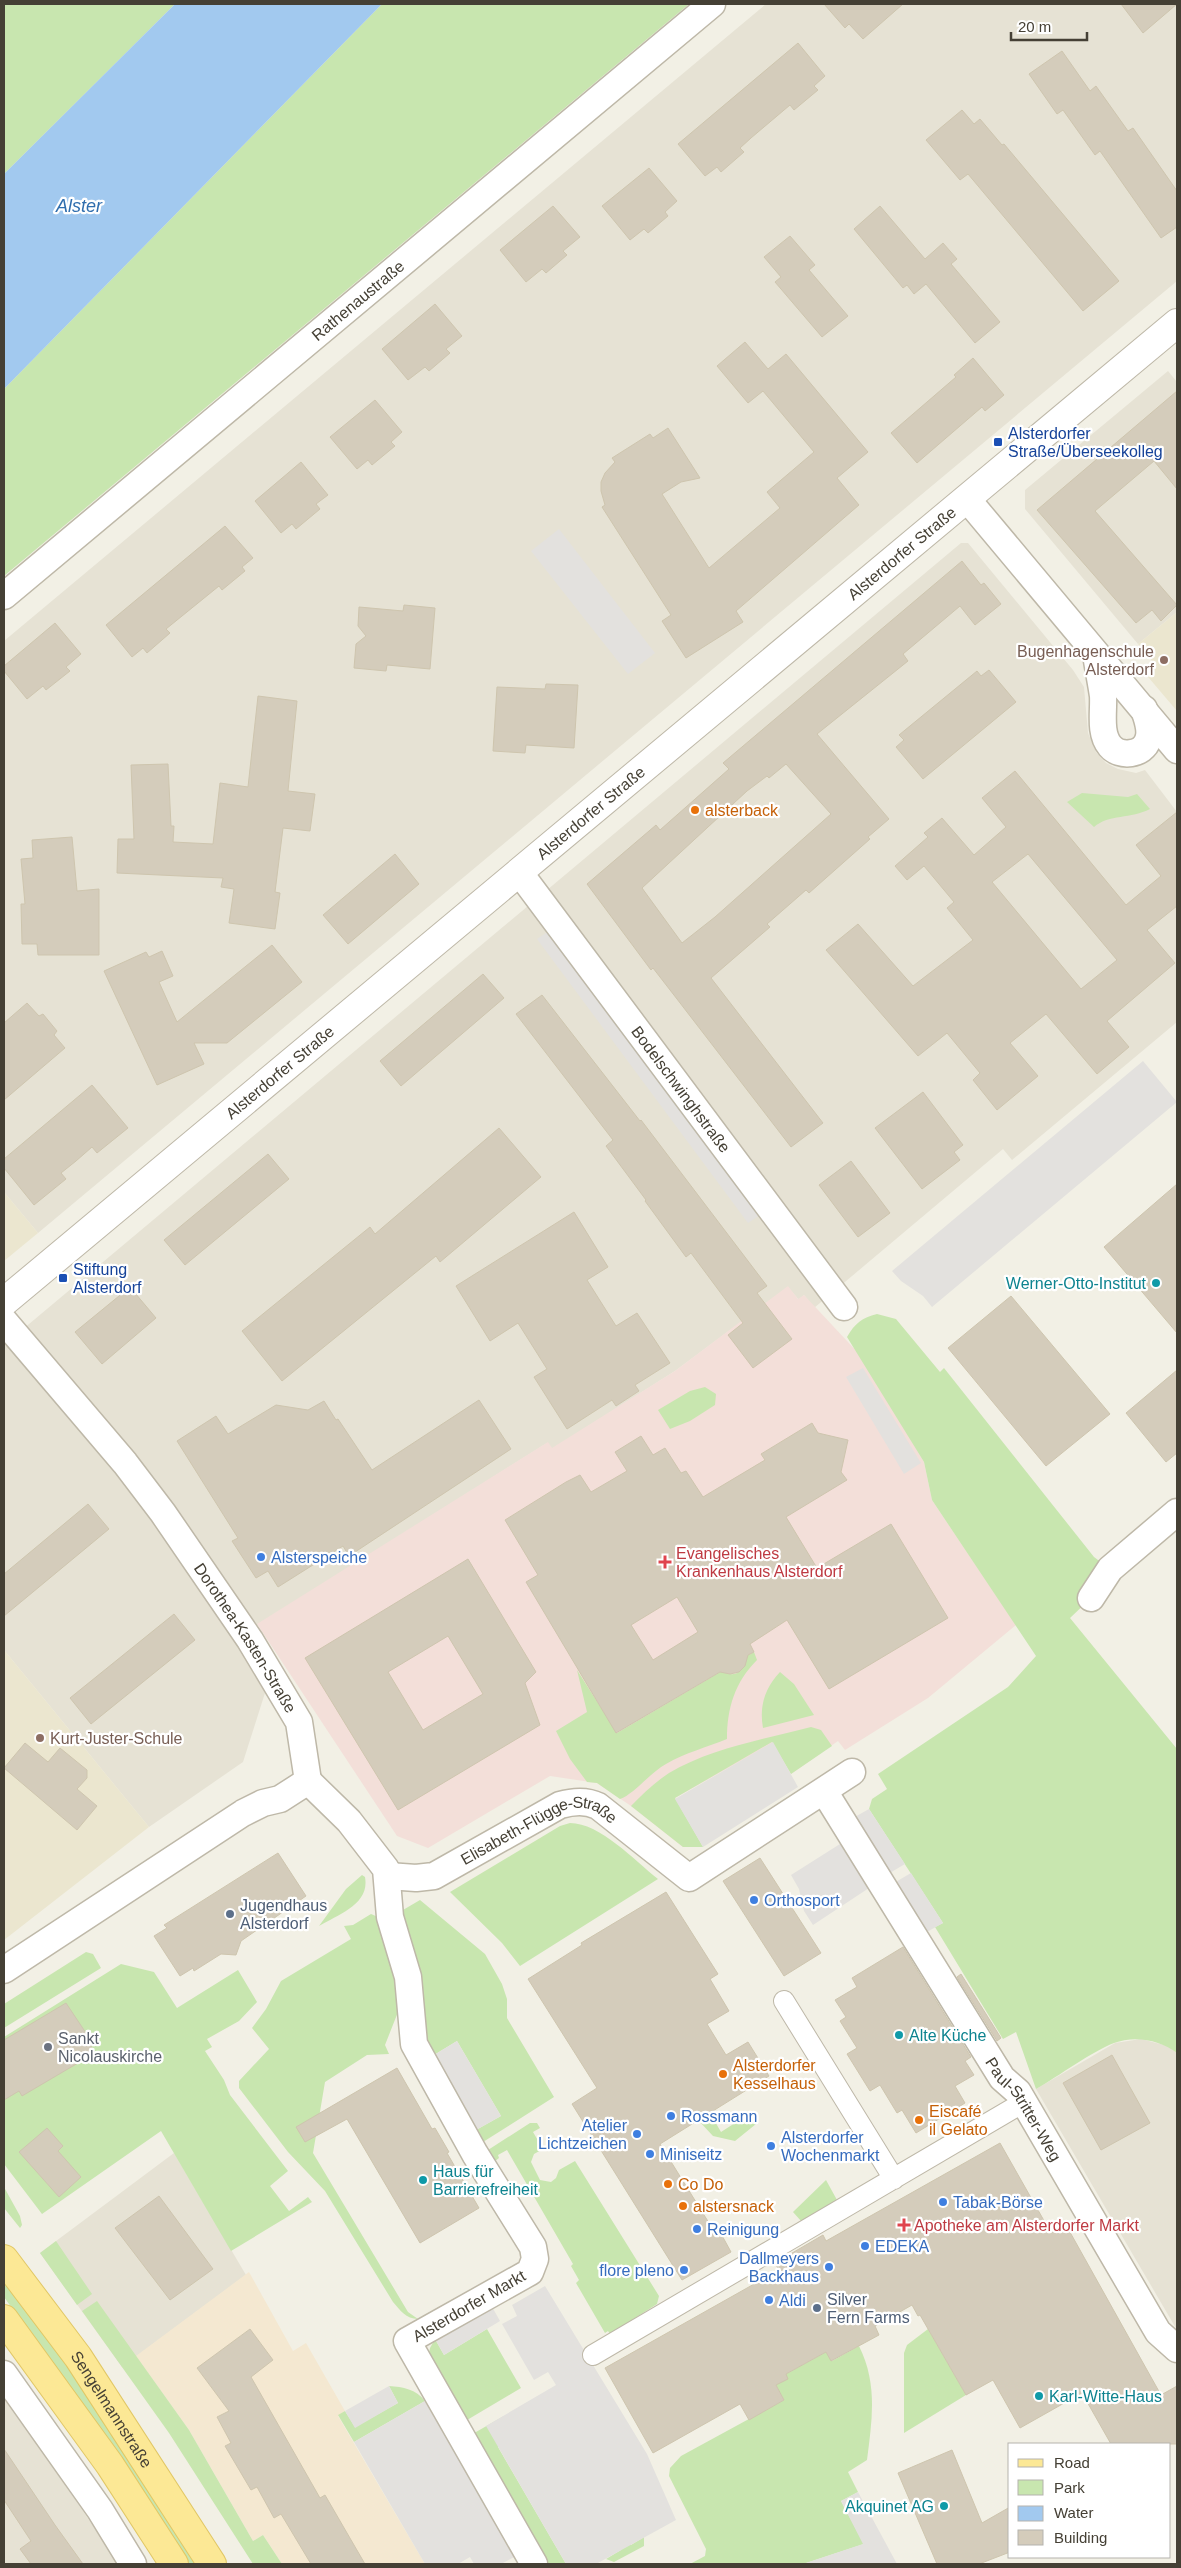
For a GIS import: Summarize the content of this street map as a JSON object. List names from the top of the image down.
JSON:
{
  "streets": {
    "main road": ["Sengelmannstraße"],
    "street": [
      "Rathenaustraße",
      "Alsterdorfer Straße",
      "Bodelschwinghstraße",
      "Dorothea-Kasten-Straße",
      "Elisabeth-Flügge-Straße",
      "Paul-Stritter-Weg",
      "Alsterdorfer Markt"
    ]
  },
  "crossings": [
    ["Alsterdorfer Straße", "Bodelschwinghstraße"],
    ["Dorothea-Kasten-Straße", "Alsterdorfer Markt"],
    ["Elisabeth-Flügge-Straße", "Paul-Stritter-Weg"],
    ["Elisabeth-Flügge-Straße", "Alsterdorfer Markt"]
  ],
  "water": ["Alster"],
  "places": {
    "transit": ["Alsterdorfer Straße/Überseekolleg", "Stiftung Alsterdorf"],
    "other": [
      "Bugenhagenschule Alsterdorf",
      "alsterback",
      "Werner-Otto-Institut",
      "Alsterspeiche",
      "Kurt-Juster-Schule",
      "Orthosport",
      "Jugendhaus Alsterdorf",
      "Alte Küche",
      "Sankt Nicolauskirche",
      "Alsterdorfer Kesselhaus",
      "Rossmann",
      "Eiscafé il Gelato",
      "Atelier Lichtzeichen",
      "Alsterdorfer Wochenmarkt",
      "Miniseitz",
      "Haus für Barrierefreiheit",
      "Co Do",
      "Tabak-Börse",
      "alstersnack",
      "Reinigung",
      "EDEKA",
      "Dallmeyers Backhaus",
      "flore pleno",
      "Aldi",
      "Silver Fern Farms",
      "Karl-Witte-Haus",
      "Akquinet AG"
    ],
    "health": ["Evangelisches Krankenhaus Alsterdorf", "Apotheke am Alsterdorfer Markt"]
  },
  "legend": [
    "Road",
    "Park",
    "Water",
    "Building"
  ],
  "scale_bar": "20 m"
}
